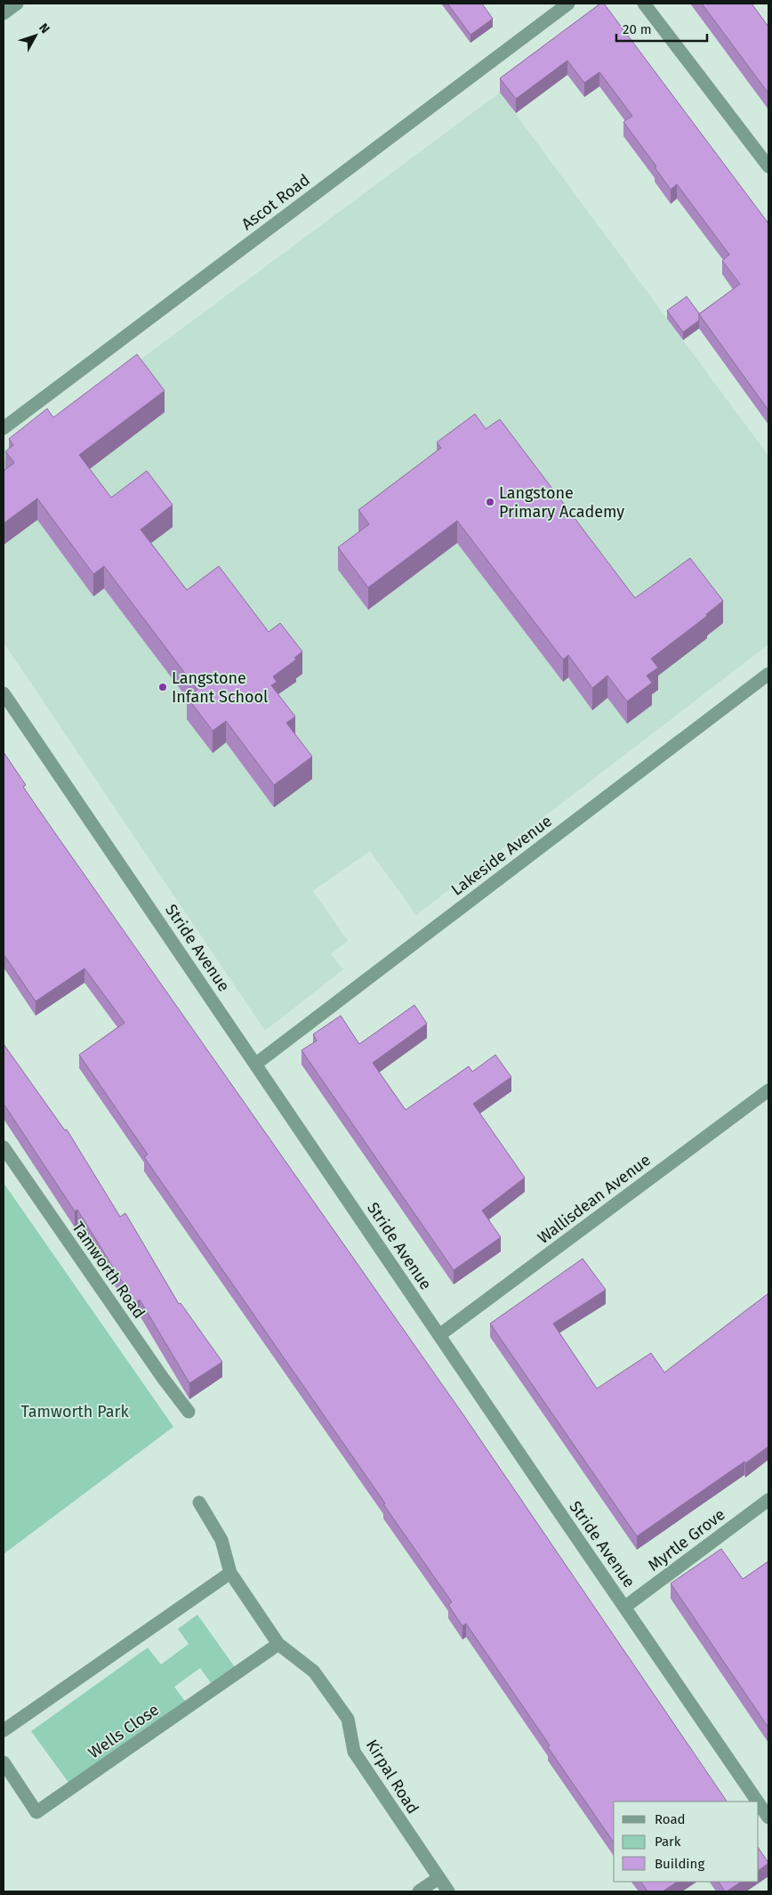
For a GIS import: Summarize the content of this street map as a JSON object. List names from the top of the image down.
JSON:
{
  "streets": {
    "street": [
      "Ascot Road",
      "Lakeside Avenue",
      "Stride Avenue",
      "Wallisdean Avenue",
      "Tamworth Road",
      "Myrtle Grove",
      "Wells Close",
      "Kirpal Road"
    ]
  },
  "crossings": [
    ["Lakeside Avenue", "Stride Avenue"],
    ["Stride Avenue", "Wallisdean Avenue"],
    ["Stride Avenue", "Myrtle Grove"],
    ["Wells Close", "Kirpal Road"]
  ],
  "parks": ["Tamworth Park"],
  "places": ["Langstone Primary Academy", "Langstone Infant School"],
  "legend": ["Road", "Park", "Building"],
  "scale_bar": "20 m",
  "north": "top right"
}
